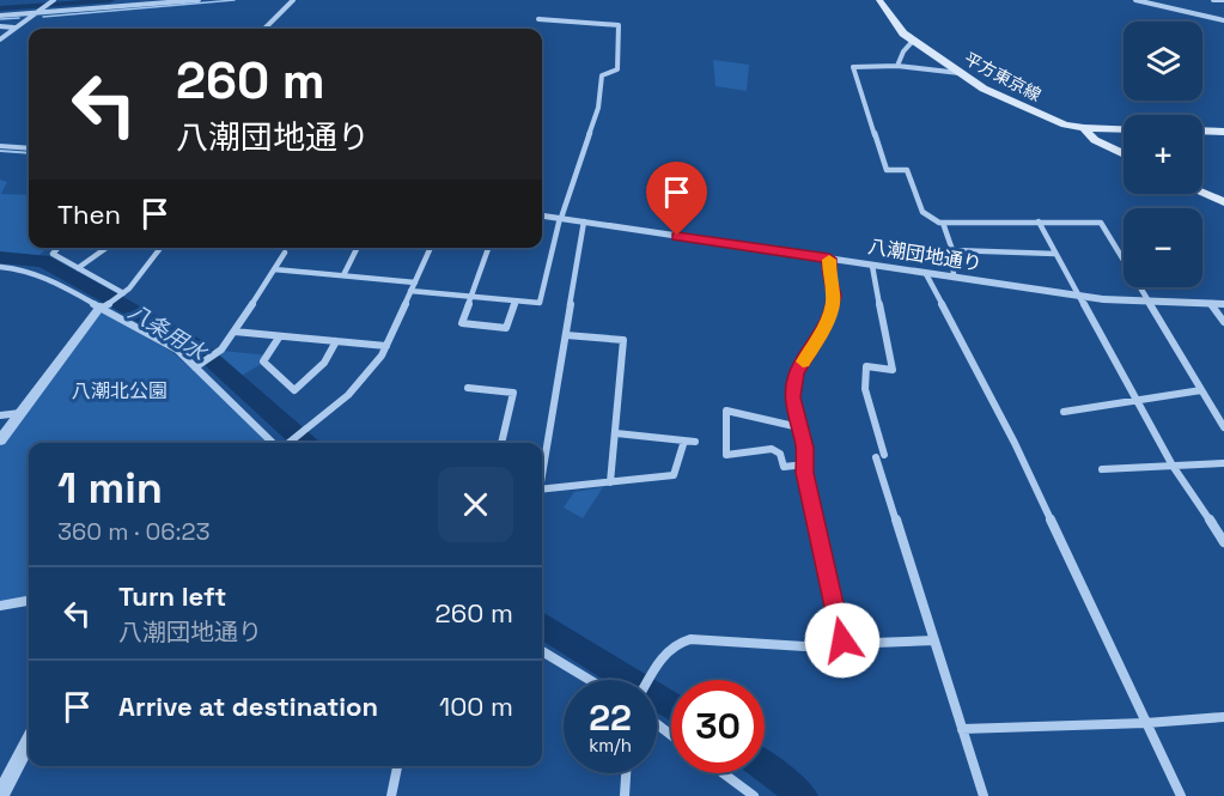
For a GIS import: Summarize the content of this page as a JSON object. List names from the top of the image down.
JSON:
{
  "streets": {
    "main road": ["平方東京線"],
    "street": ["八潮団地通り"]
  },
  "water": ["八条用水"],
  "parks": ["八潮北公園"],
  "page": {
    "map_buttons": ["+", "−"],
    "turn": ["260 m", "八潮団地通り"],
    "then": "Then",
    "heading": ["1 min", "360 m · 06:23"],
    "list": [
      {
        "name": "Turn left",
        "note": "八潮団地通り",
        "value": "260 m"
      },
      {
        "name": "Arrive at destination",
        "value": "100 m"
      }
    ],
    "speed": "22 km/h",
    "limit": "30"
  }
}
